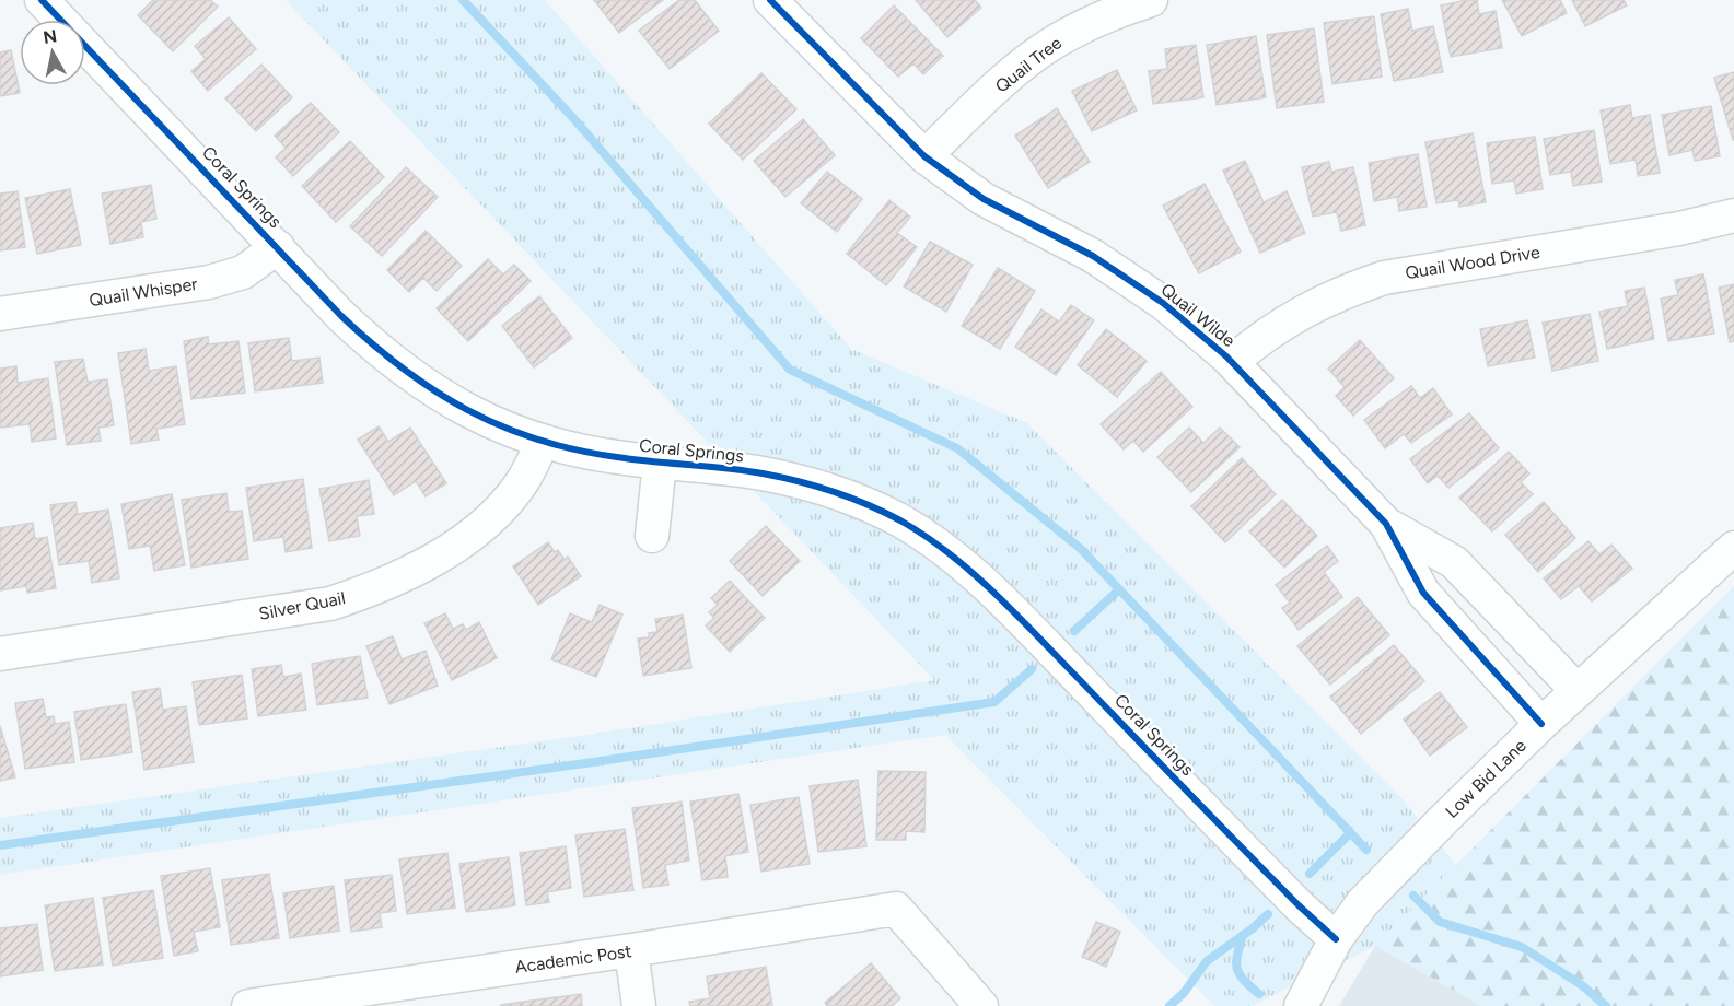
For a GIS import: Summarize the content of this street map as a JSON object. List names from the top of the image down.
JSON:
{
  "streets": {
    "street": [
      "Quail Tree",
      "Coral Springs",
      "Quail Wood Drive",
      "Quail Whisper",
      "Quail Wilde",
      "Silver Quail",
      "Low Bid Lane",
      "Academic Post"
    ]
  },
  "crossings": [
    ["Quail Tree", "Quail Wilde"],
    ["Coral Springs", "Quail Whisper"],
    ["Coral Springs", "Silver Quail"],
    ["Coral Springs", "Low Bid Lane"],
    ["Quail Wood Drive", "Quail Wilde"],
    ["Quail Wilde", "Low Bid Lane"]
  ],
  "north": "top"
}
